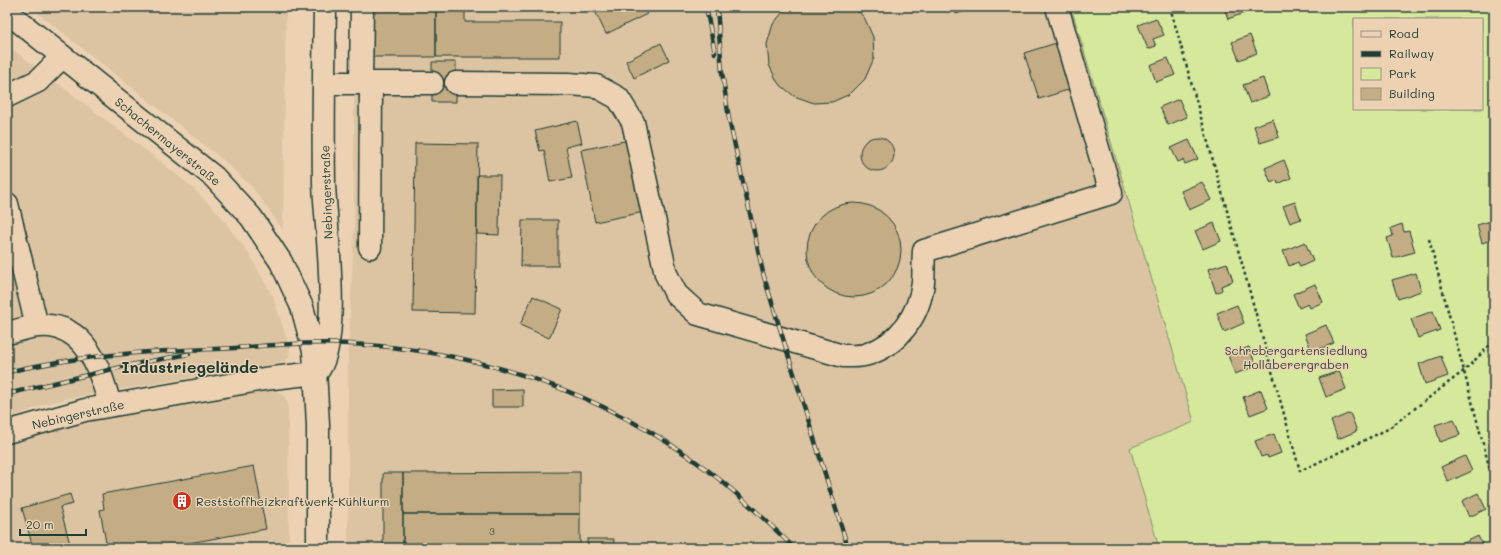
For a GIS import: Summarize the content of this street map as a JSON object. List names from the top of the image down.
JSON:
{
  "streets": {
    "street": ["Schachermayerstraße", "Nebingerstraße"]
  },
  "crossings": [
    ["Schachermayerstraße", "Nebingerstraße"]
  ],
  "districts": ["Industriegelände"],
  "parks": ["Schrebergartensiedlung Hollaberergraben"],
  "places": {
    "building": ["Reststoffheizkraftwerk-Kühlturm"]
  },
  "house_numbers": ["3"],
  "legend": [
    "Road",
    "Railway",
    "Park",
    "Building"
  ],
  "scale_bar": "20 m"
}
